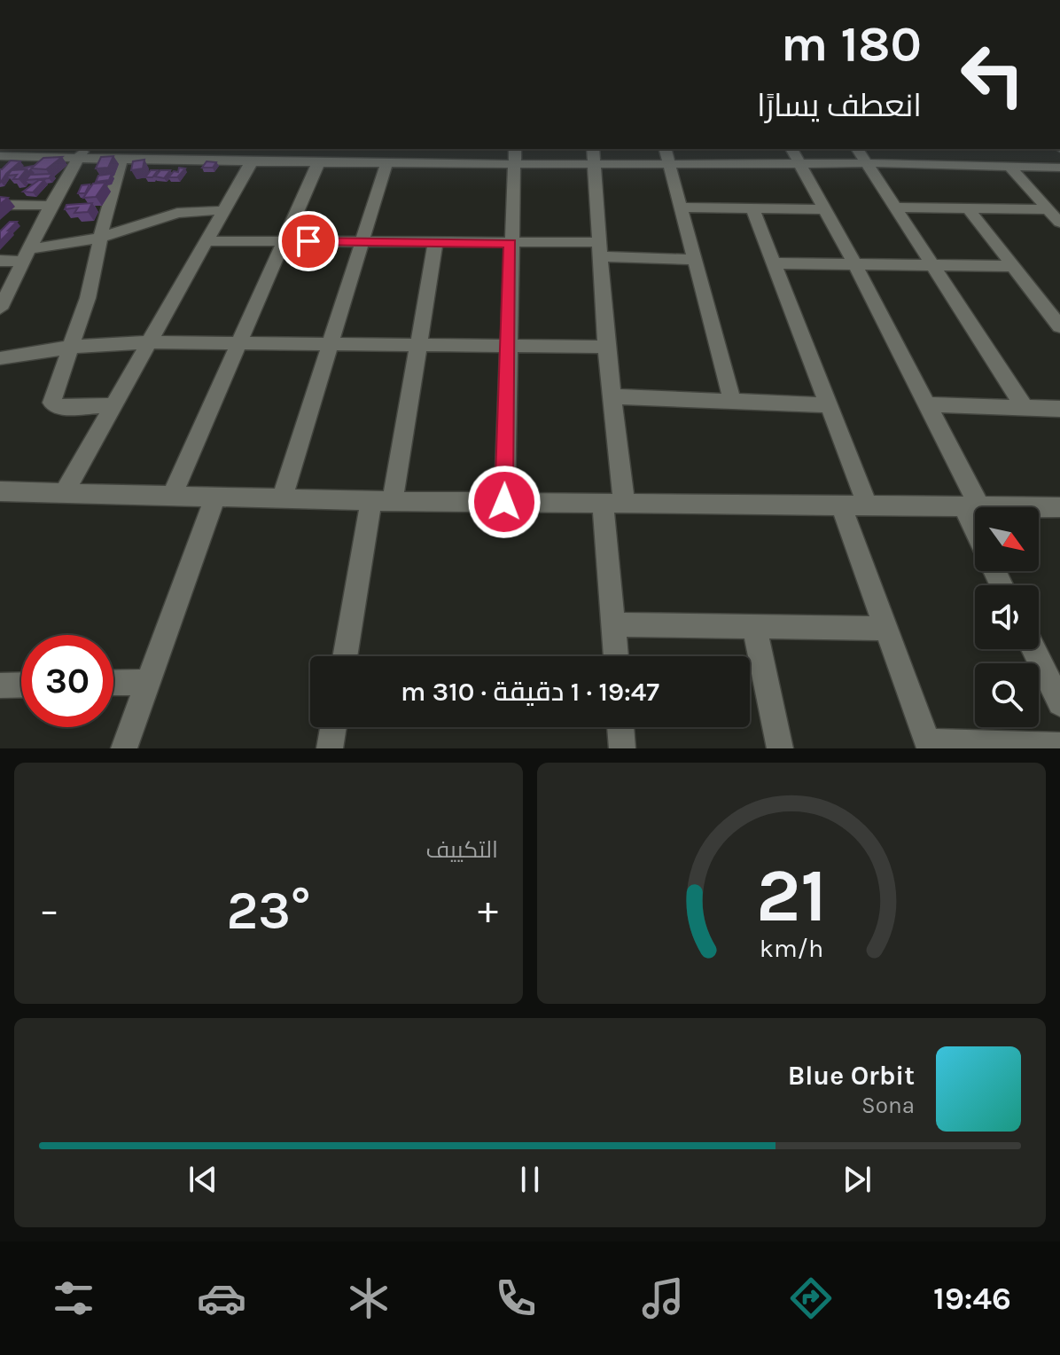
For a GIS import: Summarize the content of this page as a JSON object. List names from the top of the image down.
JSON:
{
  "north": "bottom right",
  "page": {
    "turn": ["180 m", "انعطف يسارًا"],
    "limit": "30",
    "trip": "19:47 · 1 دقيقة · 310 m",
    "tile": "التكييف",
    "heat": ["−", "23°", "+"],
    "song": ["Blue Orbit", "Sona"],
    "tabs": "19:46",
    "gauge": ["21", "km/h"]
  }
}
